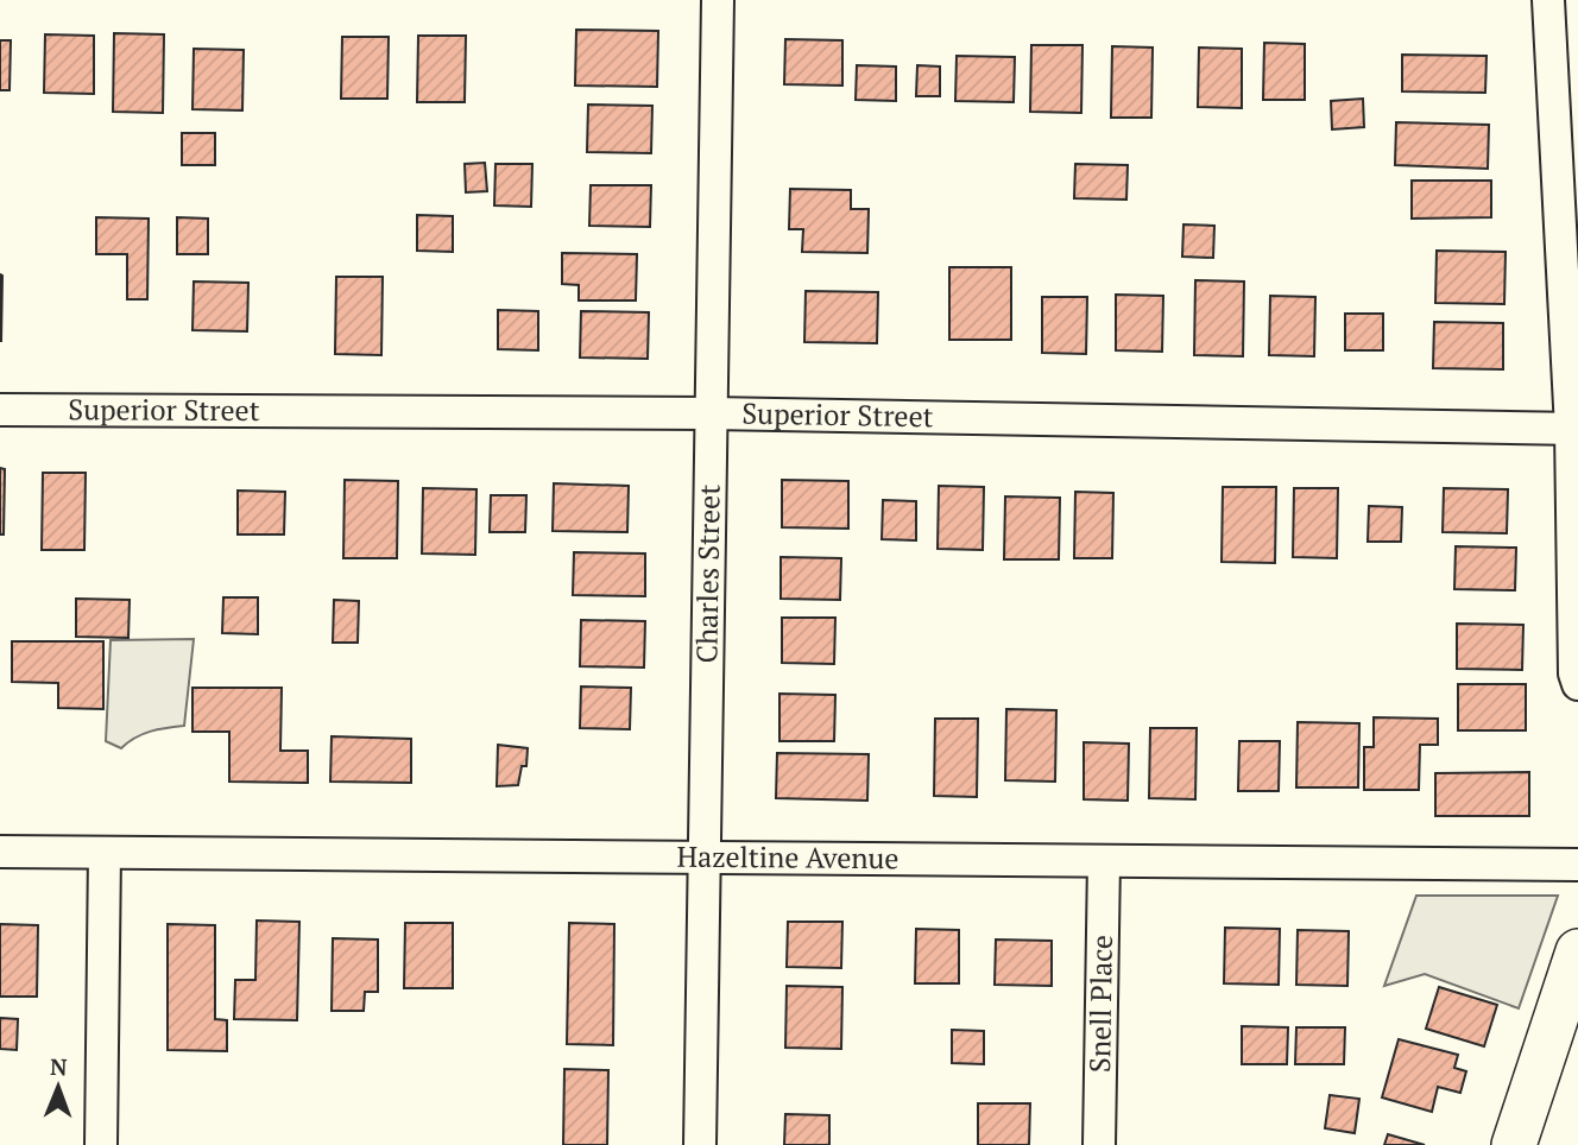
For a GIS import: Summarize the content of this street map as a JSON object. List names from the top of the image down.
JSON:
{
  "streets": {
    "street": [
      "Superior Street",
      "Charles Street",
      "Hazeltine Avenue",
      "Snell Place"
    ]
  },
  "crossings": [
    ["Superior Street", "Charles Street"],
    ["Charles Street", "Hazeltine Avenue"],
    ["Hazeltine Avenue", "Snell Place"]
  ],
  "north": "top"
}
